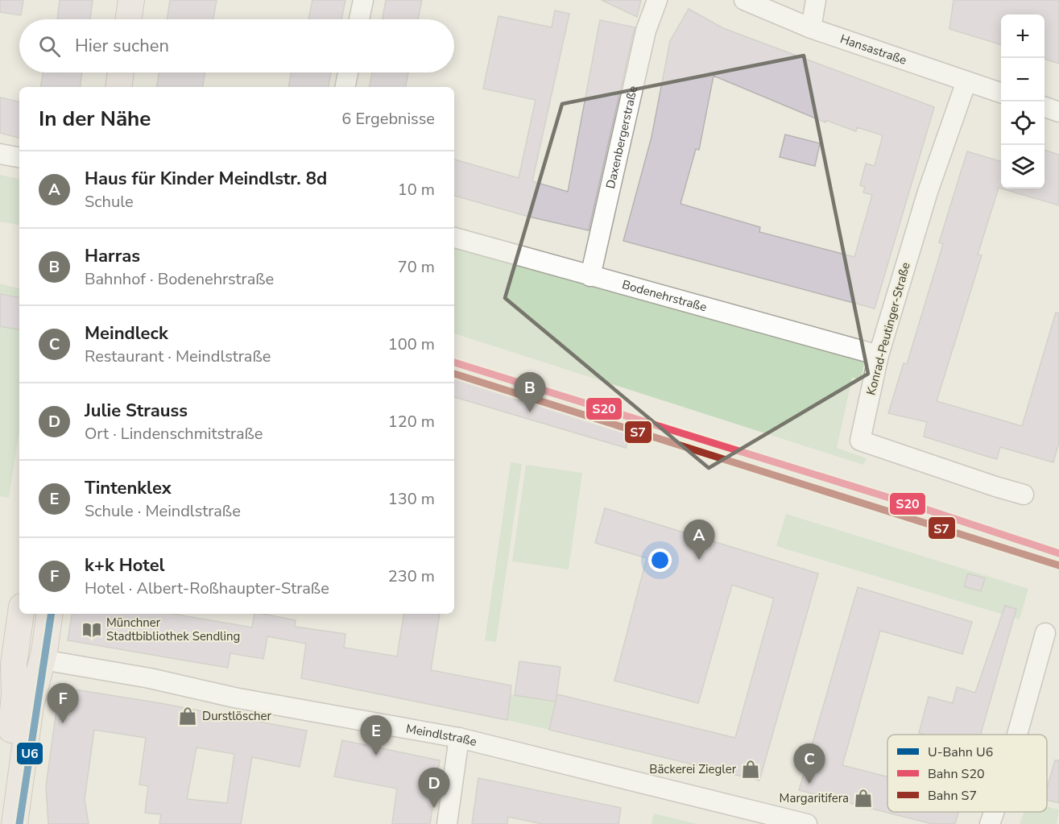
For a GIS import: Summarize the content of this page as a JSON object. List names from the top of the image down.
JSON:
{
  "streets": {
    "street": [
      "Hansastraße",
      "Daxenbergerstraße",
      "Bodenehrstraße",
      "Konrad-Peutinger-Straße",
      "Meindlstraße"
    ]
  },
  "crossings": [
    ["Hansastraße", "Konrad-Peutinger-Straße"],
    ["Daxenbergerstraße", "Bodenehrstraße"],
    ["Bodenehrstraße", "Konrad-Peutinger-Straße"]
  ],
  "places": {
    "library": ["Münchner Stadtbibliothek Sendling"],
    "shop": ["Durstlöscher", "Bäckerei Ziegler", "Margaritifera"]
  },
  "lines": ["rail line S20", "rail line S7", "metro line U6"],
  "legend": ["U-Bahn U6", "Bahn S20", "Bahn S7"],
  "page": {
    "map_buttons": ["+", "−"],
    "search": "Hier suchen",
    "heading": ["In der Nähe", "6 Ergebnisse"],
    "list": [
      {
        "mark": "A",
        "name": "Haus für Kinder Meindlstr. 8d",
        "note": "Schule",
        "value": "10 m"
      },
      {
        "mark": "B",
        "name": "Harras",
        "note": "Bahnhof · Bodenehrstraße",
        "value": "70 m"
      },
      {
        "mark": "C",
        "name": "Meindleck",
        "note": "Restaurant · Meindlstraße",
        "value": "100 m"
      },
      {
        "mark": "D",
        "name": "Julie Strauss",
        "note": "Ort · Lindenschmitstraße",
        "value": "120 m"
      },
      {
        "mark": "E",
        "name": "Tintenklex",
        "note": "Schule · Meindlstraße",
        "value": "130 m"
      },
      {
        "mark": "F",
        "name": "k+k Hotel",
        "note": "Hotel · Albert-Roßhaupter-Straße",
        "value": "230 m"
      }
    ],
    "pins": [
      "B",
      "A",
      "F",
      "E",
      "C",
      "D"
    ]
  }
}
